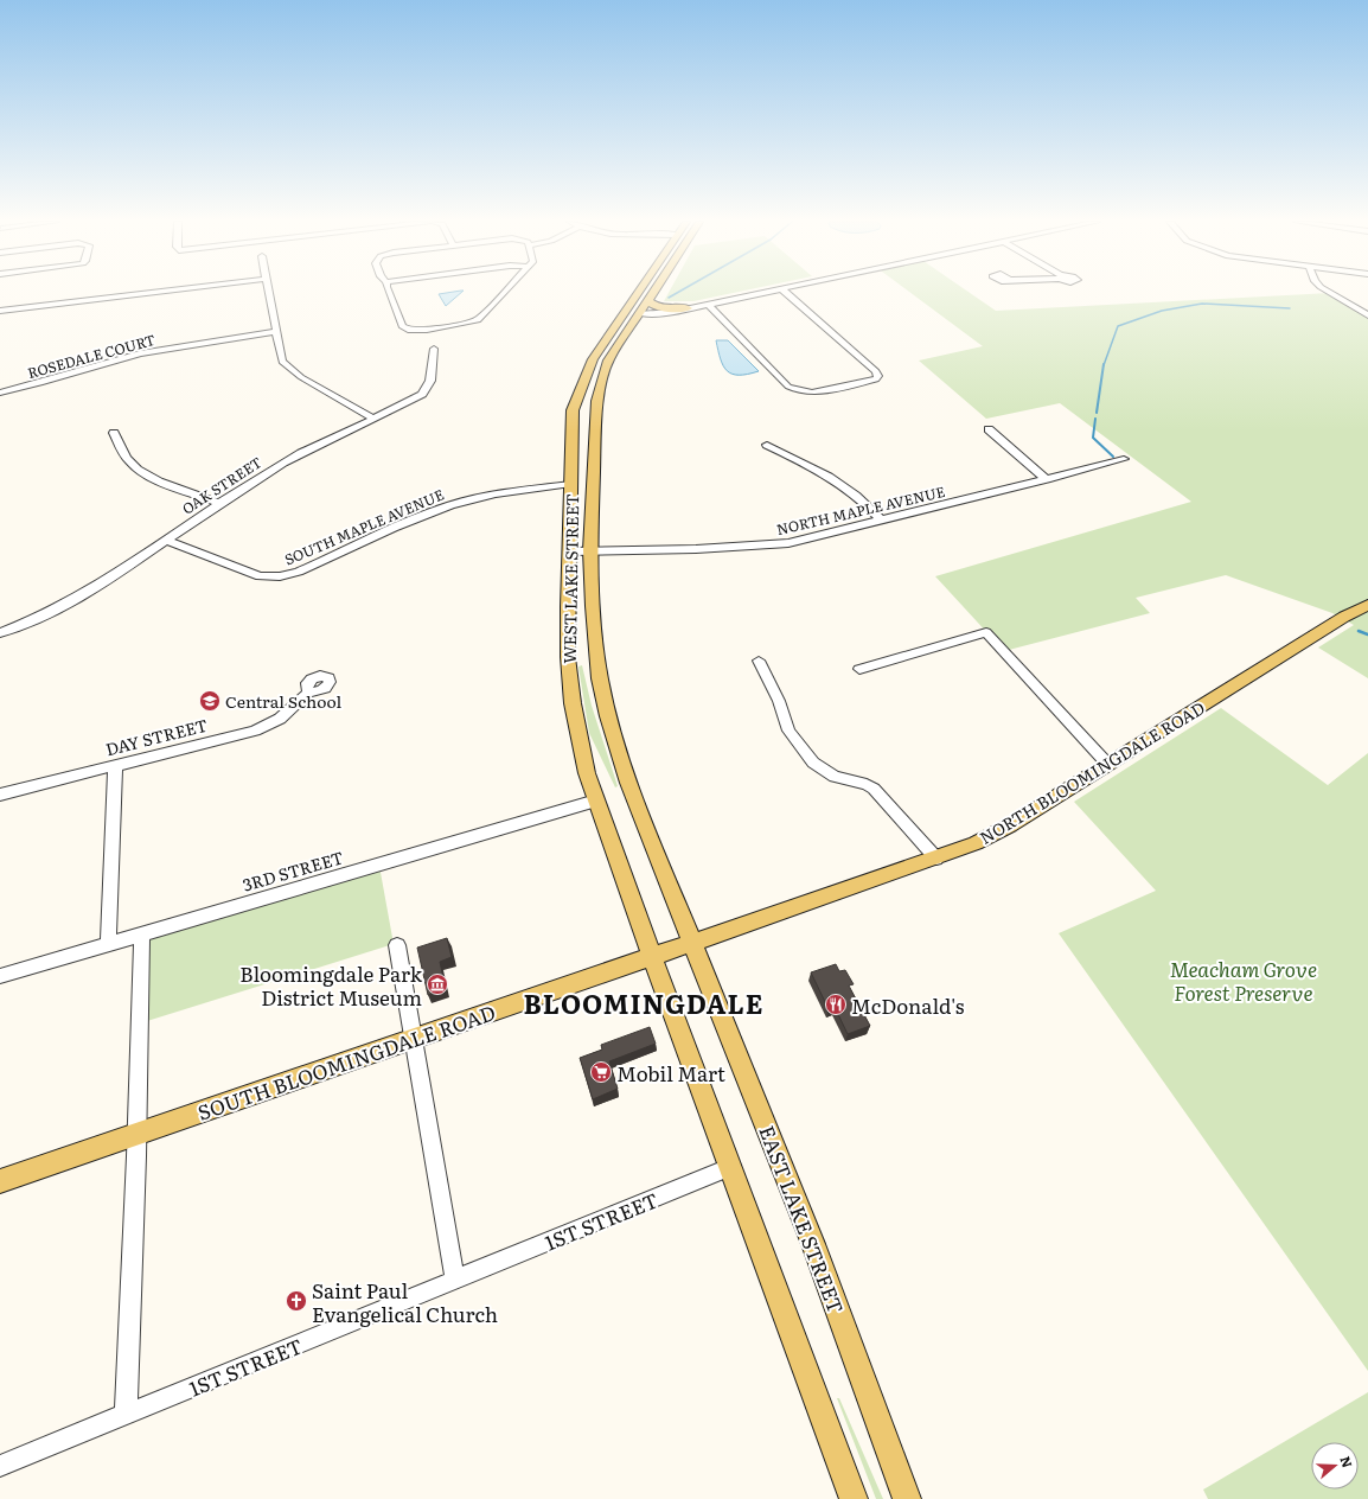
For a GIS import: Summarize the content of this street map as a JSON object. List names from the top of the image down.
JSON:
{
  "streets": {
    "main road": [
      "WEST LAKE STREET",
      "NORTH BLOOMINGDALE ROAD",
      "SOUTH BLOOMINGDALE ROAD",
      "EAST LAKE STREET"
    ],
    "street": [
      "ROSEDALE COURT",
      "OAK STREET",
      "NORTH MAPLE AVENUE",
      "SOUTH MAPLE AVENUE",
      "DAY STREET",
      "3RD STREET",
      "1ST STREET"
    ]
  },
  "crossings": [
    ["OAK STREET", "SOUTH MAPLE AVENUE"],
    ["NORTH MAPLE AVENUE", "WEST LAKE STREET"],
    ["SOUTH MAPLE AVENUE", "WEST LAKE STREET"],
    ["WEST LAKE STREET", "NORTH BLOOMINGDALE ROAD"],
    ["WEST LAKE STREET", "3RD STREET"],
    ["WEST LAKE STREET", "SOUTH BLOOMINGDALE ROAD"],
    ["WEST LAKE STREET", "EAST LAKE STREET"],
    ["NORTH BLOOMINGDALE ROAD", "SOUTH BLOOMINGDALE ROAD"],
    ["NORTH BLOOMINGDALE ROAD", "EAST LAKE STREET"],
    ["SOUTH BLOOMINGDALE ROAD", "EAST LAKE STREET"]
  ],
  "districts": ["BLOOMINGDALE"],
  "parks": ["Meacham Grove Forest Preserve"],
  "places": {
    "school or university": ["Central School"],
    "museum": ["Bloomingdale Park District Museum"],
    "restaurant": ["McDonald's"],
    "supermarket": ["Mobil Mart"],
    "church": ["Saint Paul Evangelical Church"]
  },
  "north": "right"
}
